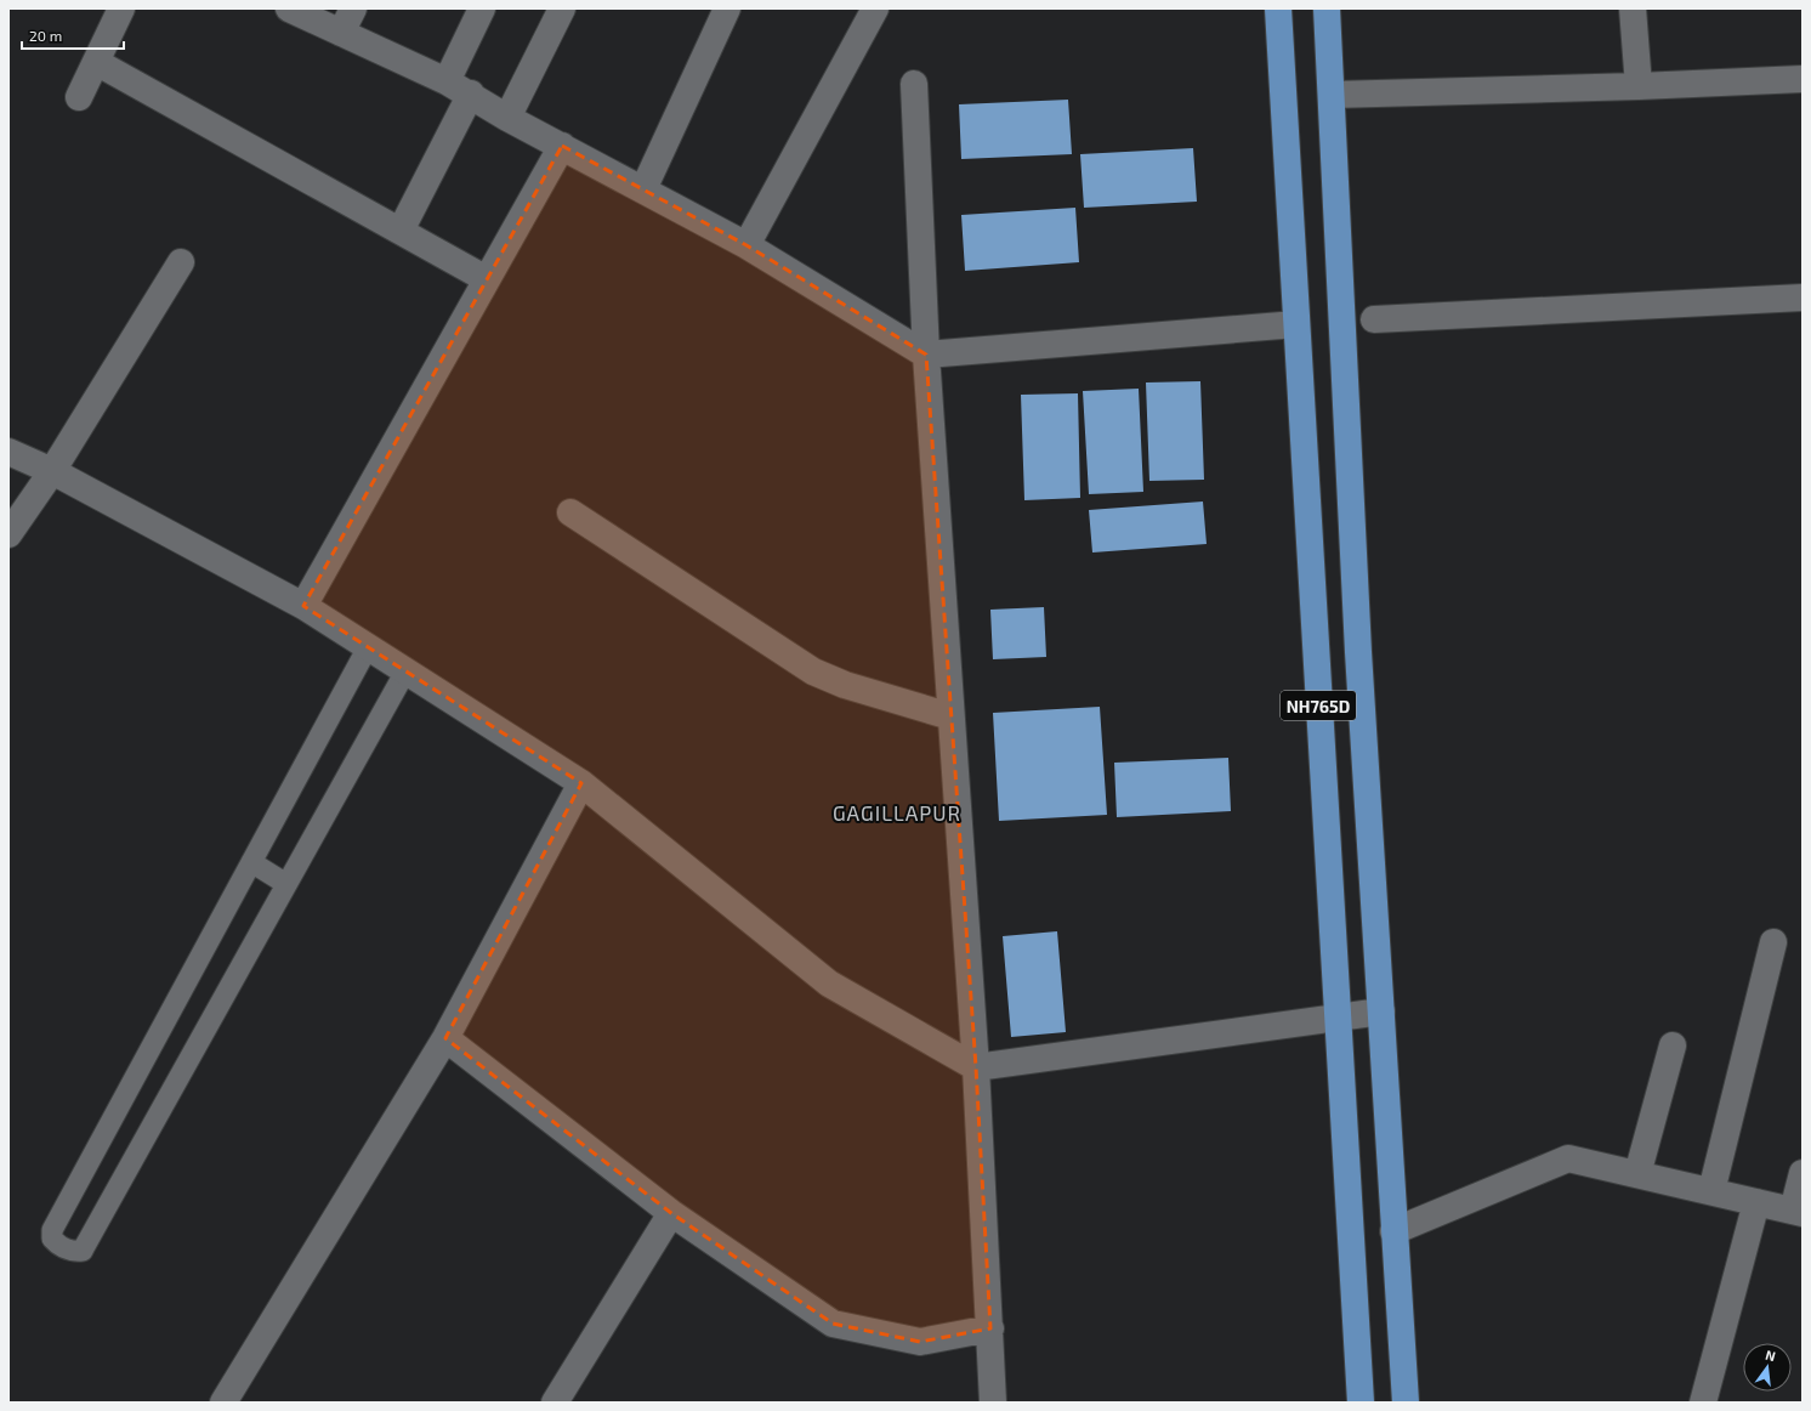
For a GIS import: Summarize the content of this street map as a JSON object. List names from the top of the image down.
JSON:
{
  "streets": {
    "highway": ["NH765D"]
  },
  "districts": ["GAGILLAPUR"],
  "scale_bar": "20 m",
  "north": "top"
}
